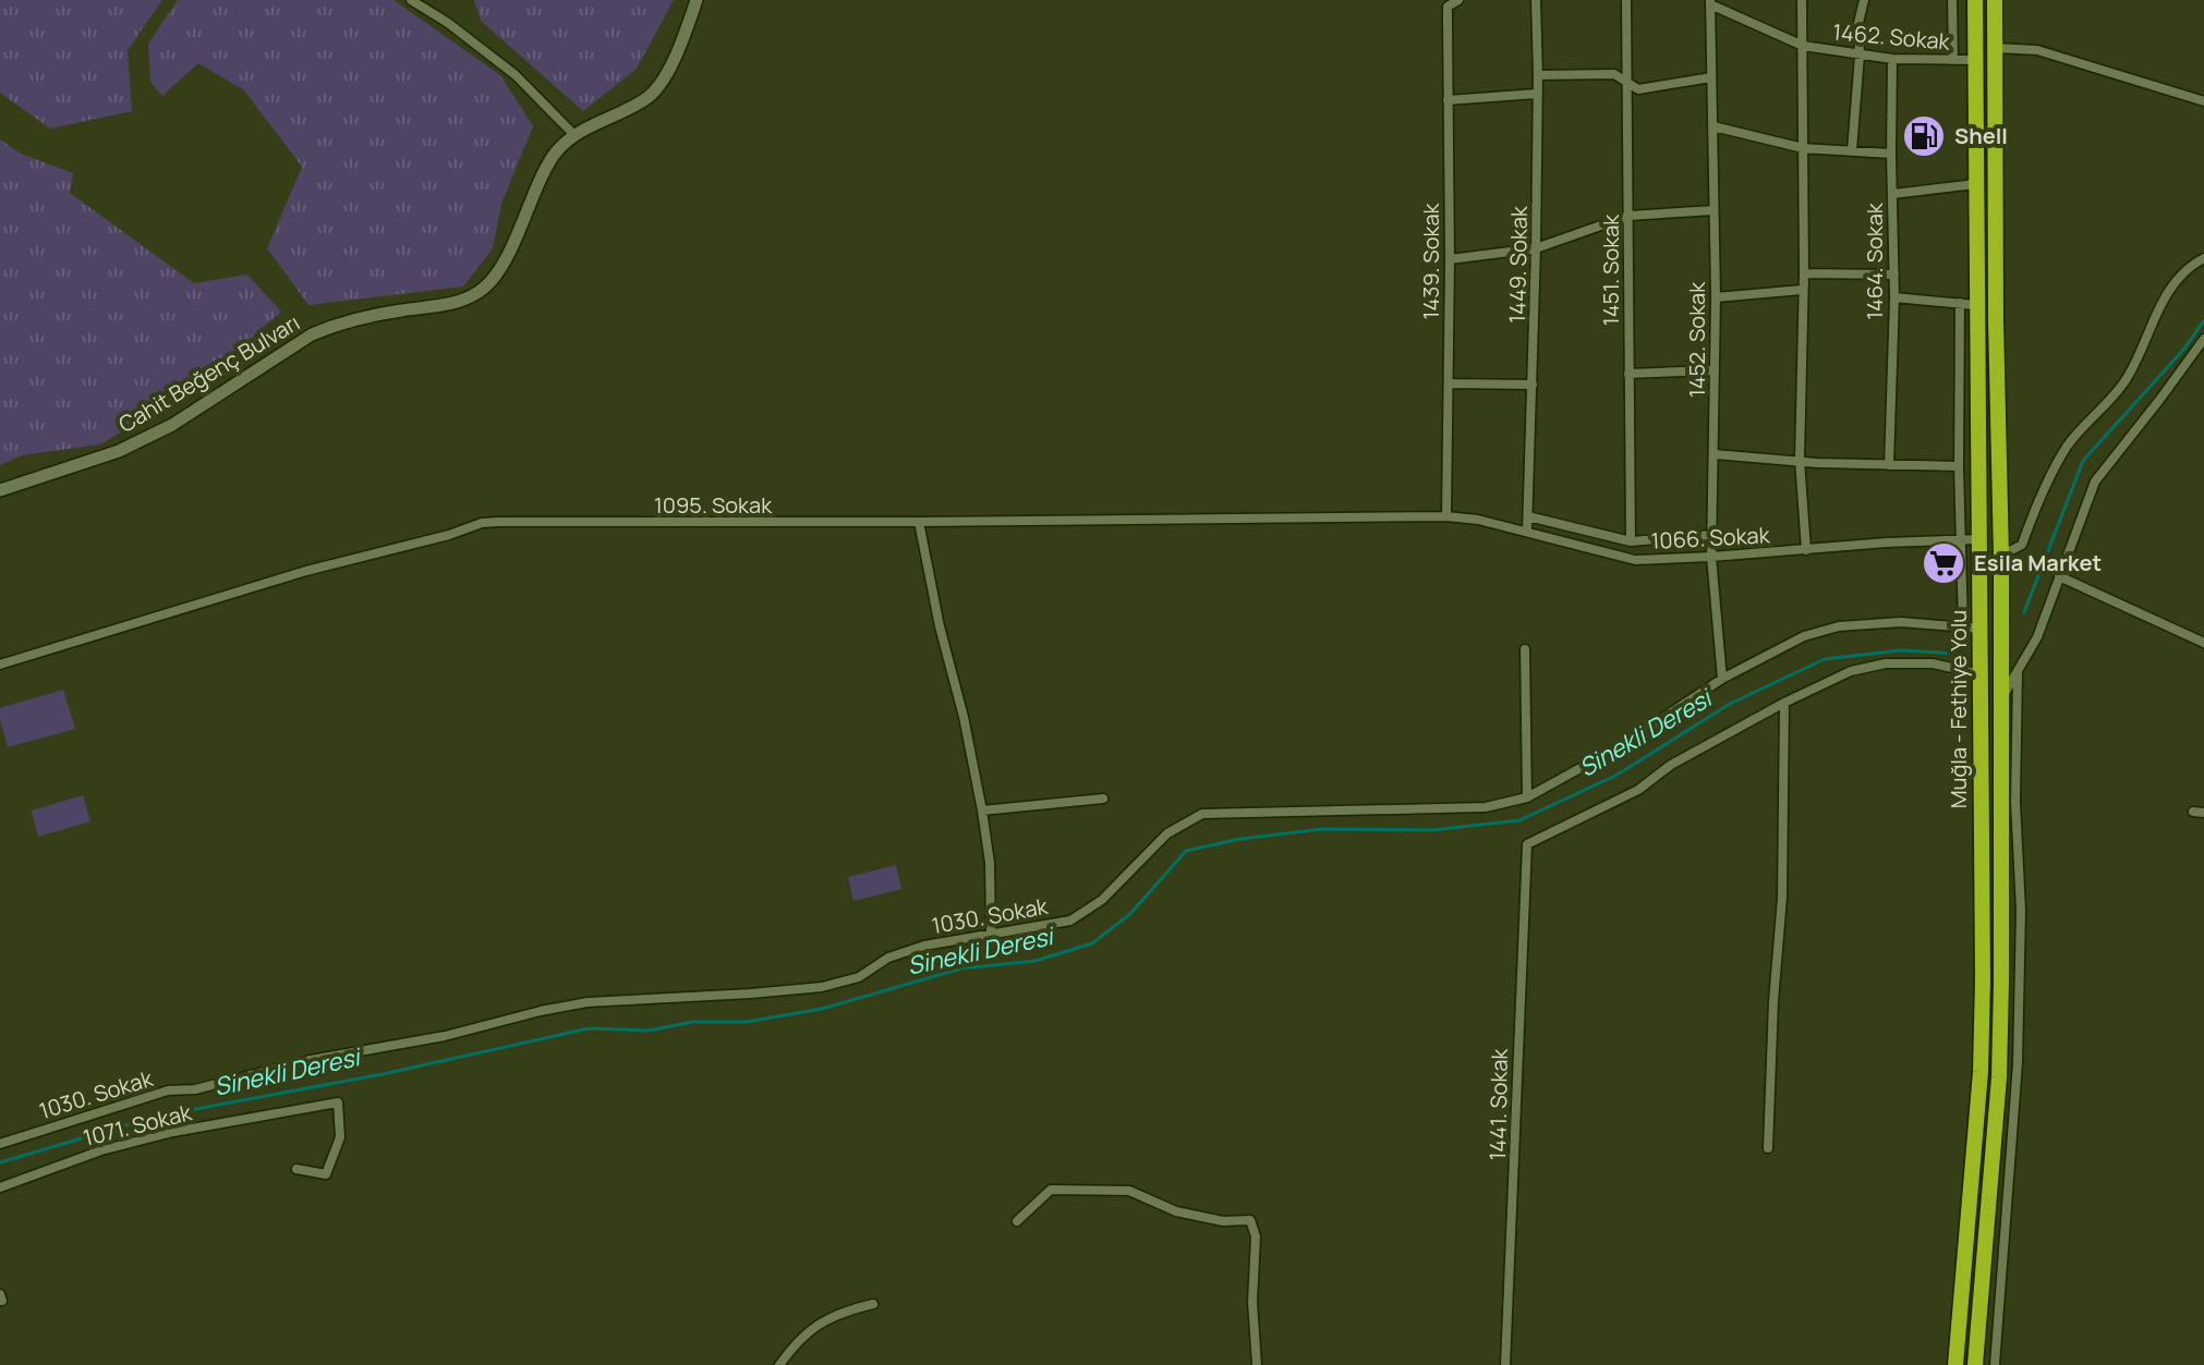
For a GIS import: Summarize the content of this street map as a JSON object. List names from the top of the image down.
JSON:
{
  "streets": {
    "highway": ["Muğla - Fethiye Yolu"],
    "main road": ["Cahit Beğenç Bulvarı"],
    "street": [
      "1462. Sokak",
      "1439. Sokak",
      "1464. Sokak",
      "1449. Sokak",
      "1451. Sokak",
      "1452. Sokak",
      "1095. Sokak",
      "1066. Sokak",
      "1030. Sokak",
      "1441. Sokak",
      "1071. Sokak"
    ]
  },
  "crossings": [
    ["1462. Sokak", "1464. Sokak"],
    ["1462. Sokak", "1452. Sokak"],
    ["1462. Sokak", "Muğla - Fethiye Yolu"],
    ["1439. Sokak", "1095. Sokak"],
    ["1439. Sokak", "1066. Sokak"],
    ["1449. Sokak", "1066. Sokak"],
    ["1452. Sokak", "1066. Sokak"],
    ["1452. Sokak", "1030. Sokak"],
    ["1095. Sokak", "1066. Sokak"],
    ["1066. Sokak", "Muğla - Fethiye Yolu"],
    ["Muğla - Fethiye Yolu", "1030. Sokak"]
  ],
  "water": ["Sinekli Deresi"],
  "places": {
    "fuel station": ["Shell"],
    "supermarket": ["Esila Market"]
  }
}
